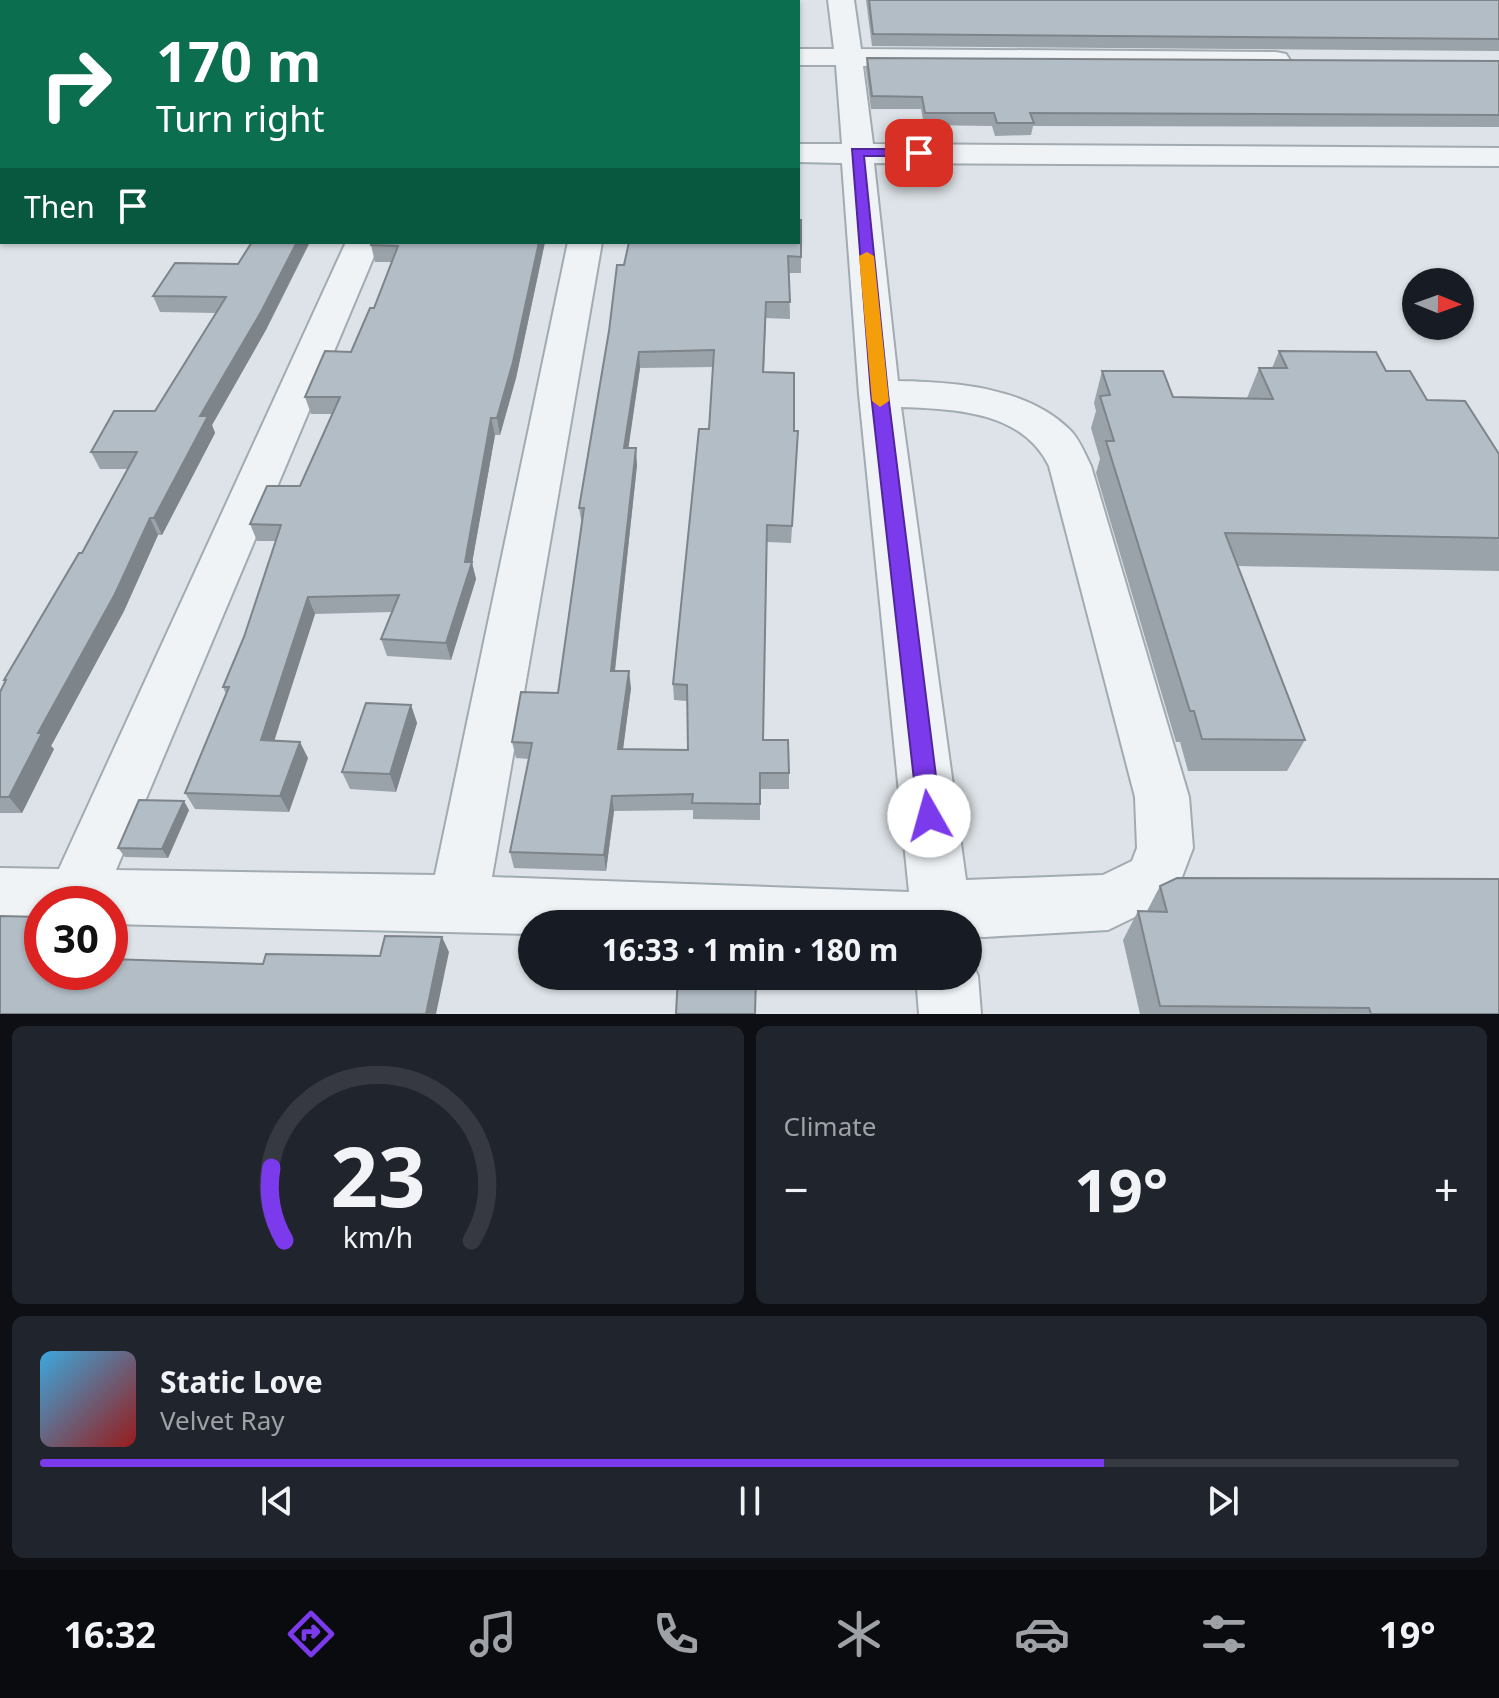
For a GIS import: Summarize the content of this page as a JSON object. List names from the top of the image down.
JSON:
{
  "north": "right",
  "page": {
    "turn": ["170 m", "Turn right"],
    "then": "Then",
    "limit": "30",
    "trip": "16:33 · 1 min · 180 m",
    "tile": "Climate",
    "heat": ["−", "19°", "+"],
    "song": ["Static Love", "Velvet Ray"],
    "tabs": ["16:32", "19°"],
    "gauge": ["23", "km/h"]
  }
}
